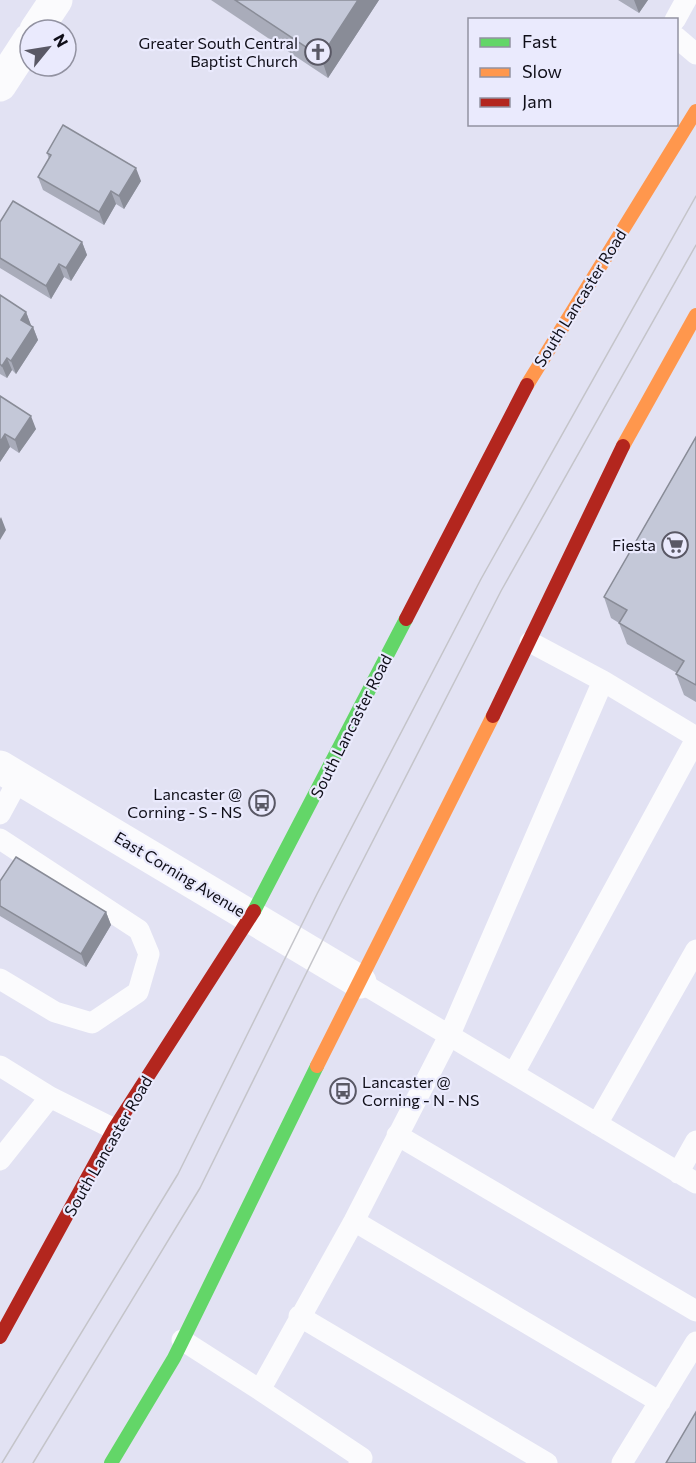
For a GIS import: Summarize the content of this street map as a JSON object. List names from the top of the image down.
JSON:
{
  "streets": {
    "main road": ["South Lancaster Road"],
    "street": ["East Corning Avenue"]
  },
  "crossings": [
    ["South Lancaster Road", "East Corning Avenue"]
  ],
  "places": {
    "church": ["Greater South Central Baptist Church"],
    "supermarket": ["Fiesta"],
    "bus stop": ["Lancaster @ Corning - S - NS", "Lancaster @ Corning - N - NS"]
  },
  "legend": ["Fast", "Slow", "Jam"],
  "north": "top right"
}
